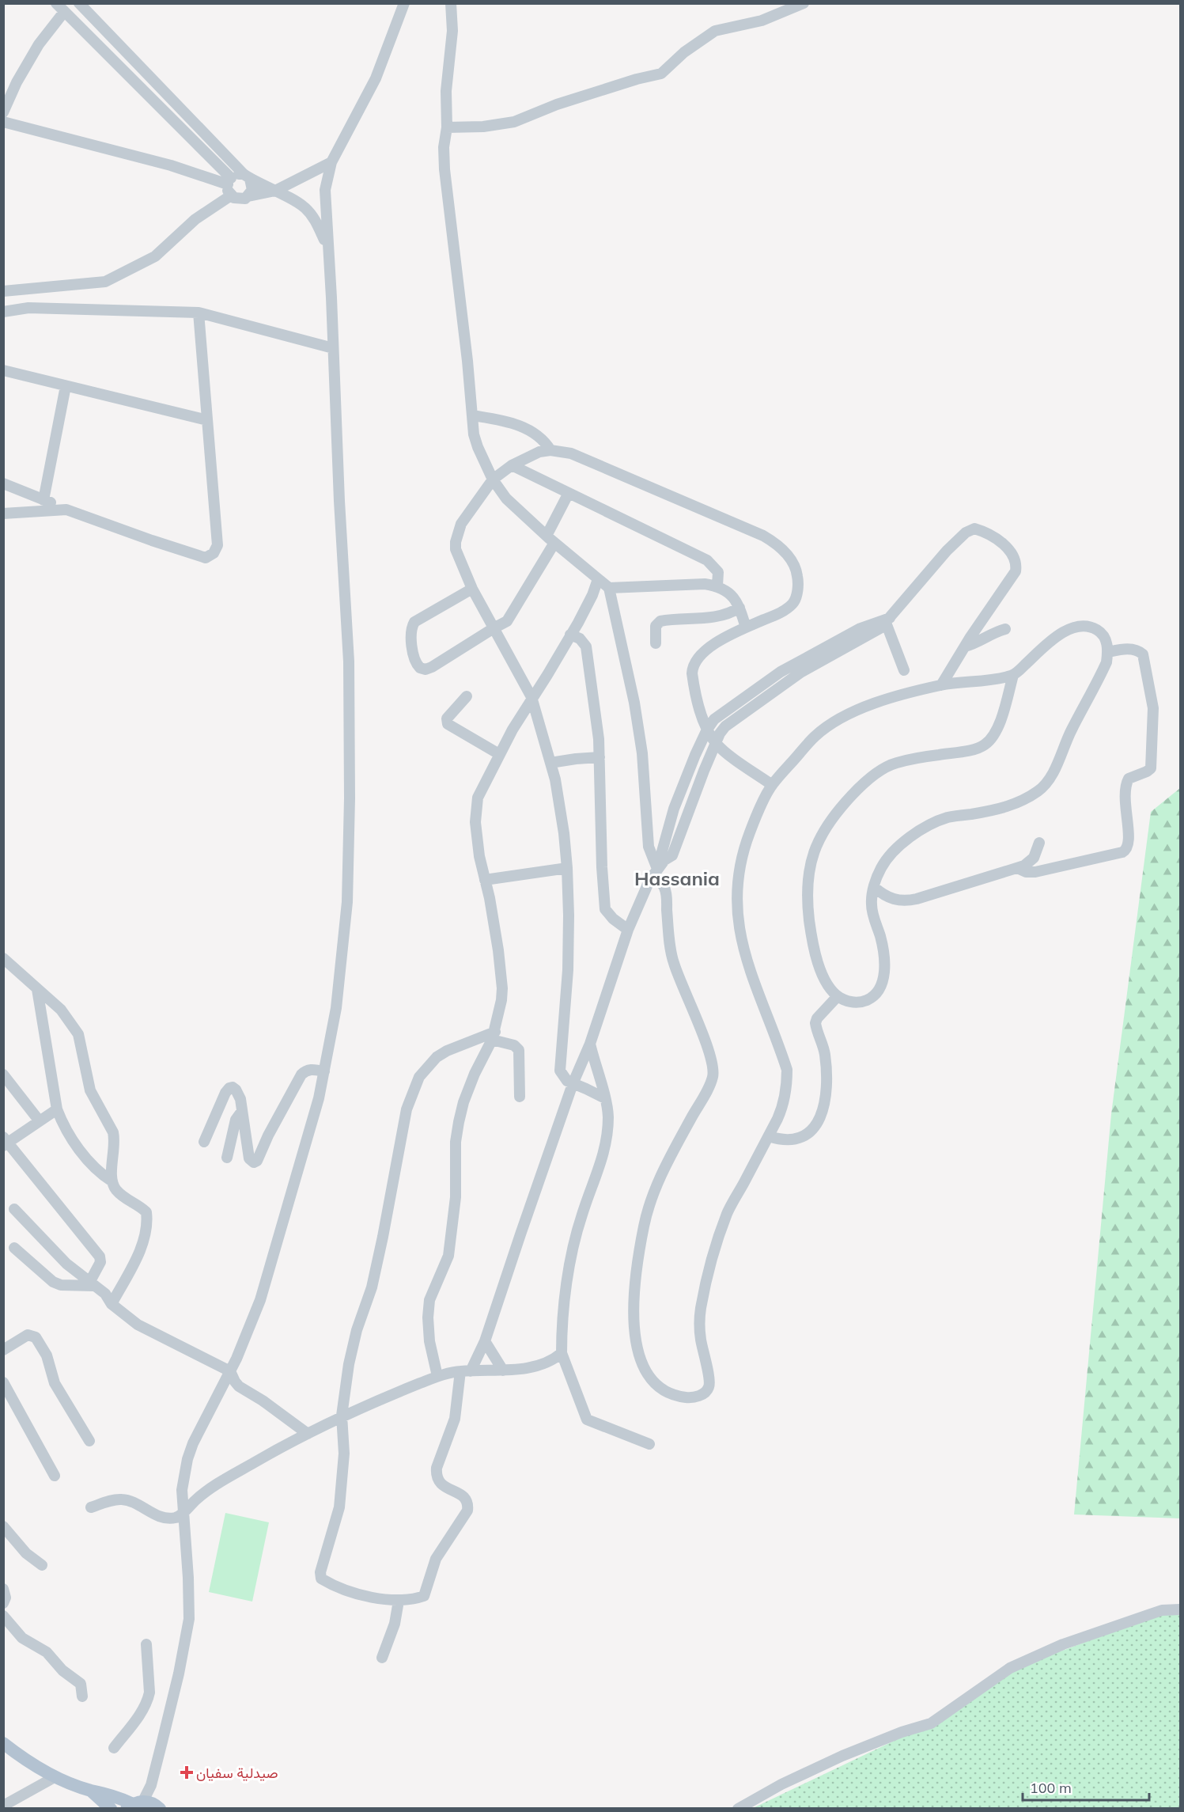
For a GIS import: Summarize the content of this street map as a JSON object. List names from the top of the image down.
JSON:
{
  "districts": ["Hassania"],
  "places": {
    "health": ["صيدلية سفيان"]
  },
  "scale_bar": "100 m"
}
